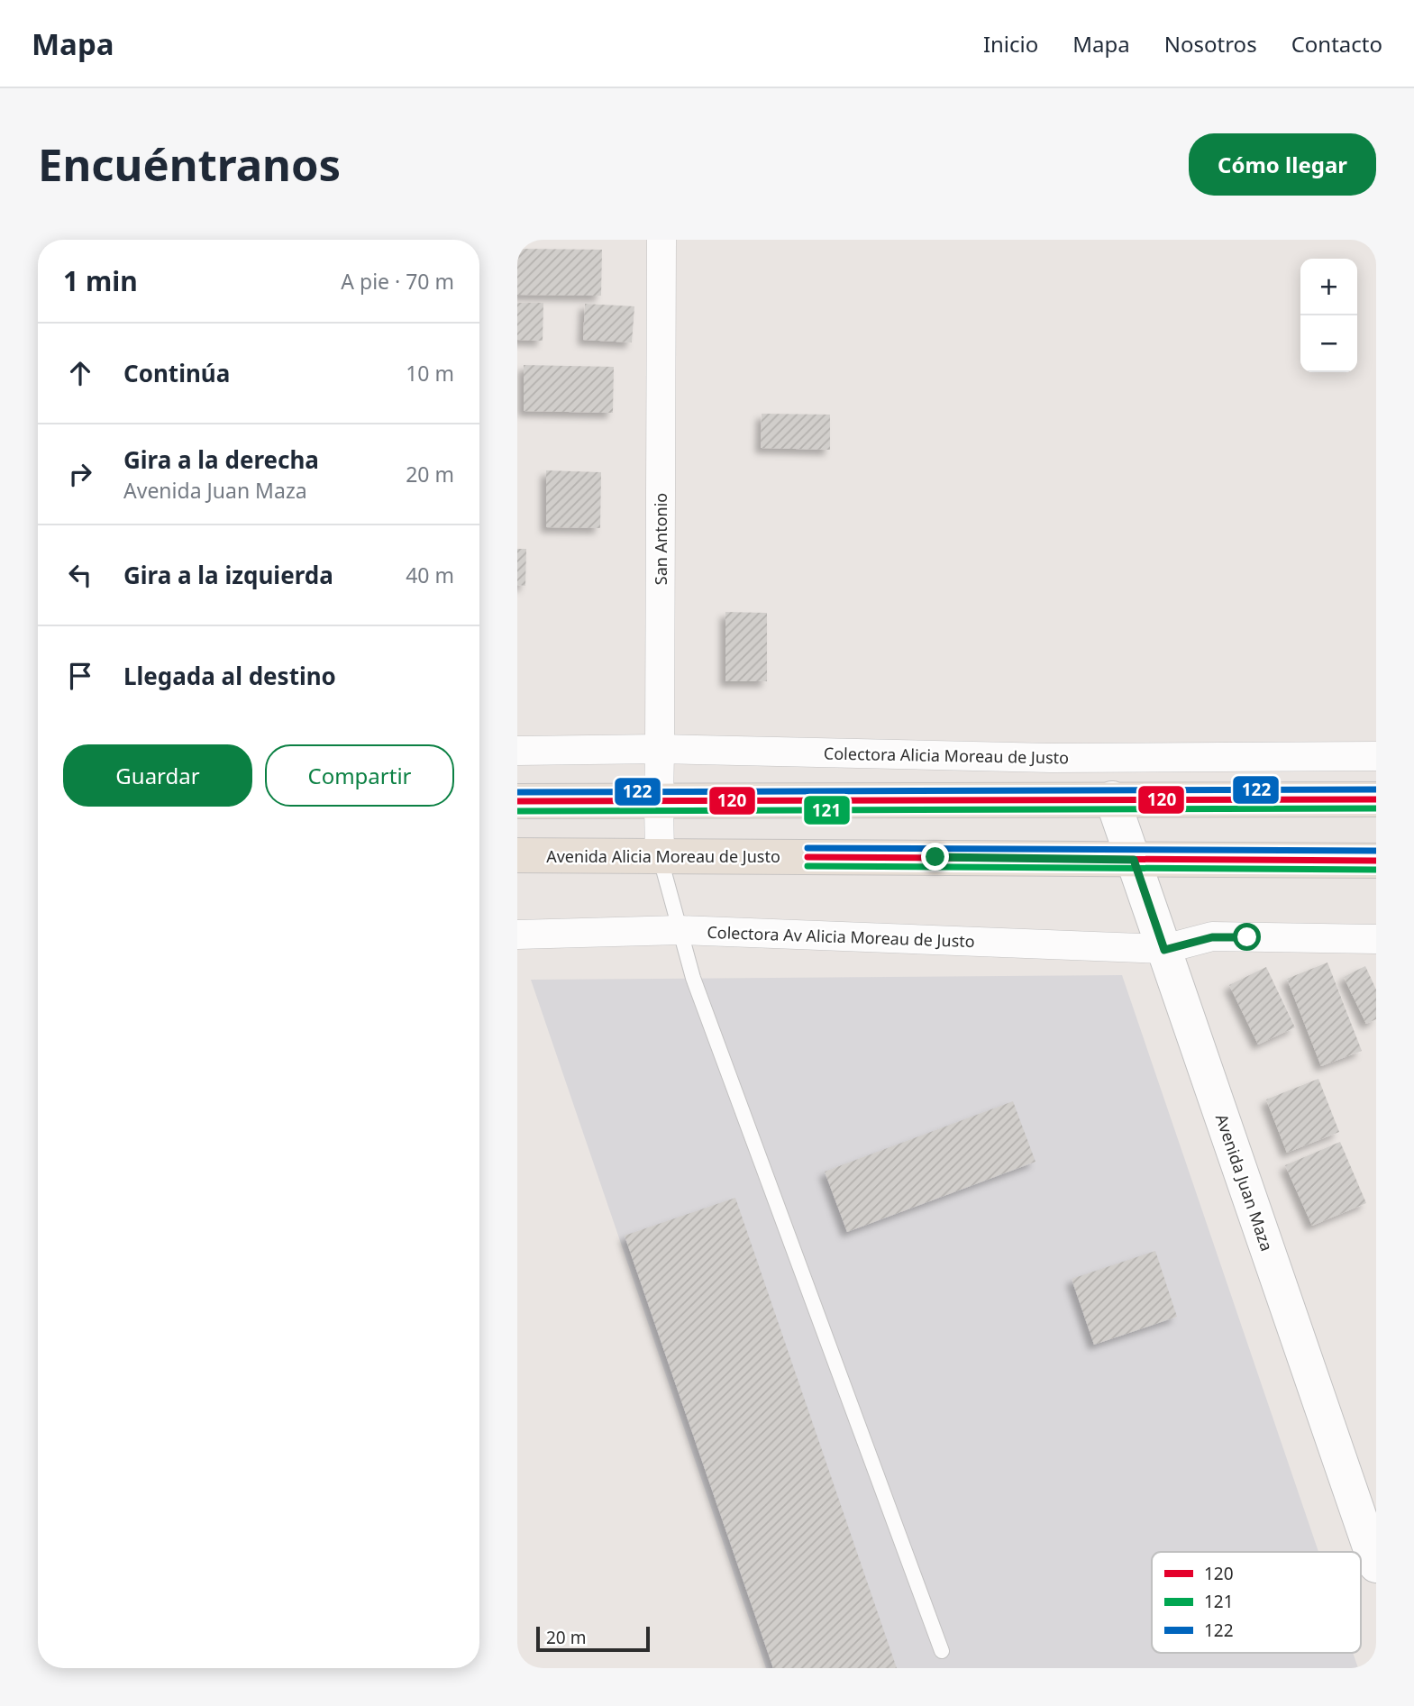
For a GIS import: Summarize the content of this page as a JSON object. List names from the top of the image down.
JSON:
{
  "streets": {
    "main road": ["Avenida Alicia Moreau de Justo", "Avenida Juan Maza"],
    "street": ["San Antonio", "Colectora Alicia Moreau de Justo", "Colectora Av Alicia Moreau de Justo"]
  },
  "crossings": [
    ["San Antonio", "Colectora Alicia Moreau de Justo"],
    ["San Antonio", "Avenida Alicia Moreau de Justo"],
    ["Avenida Alicia Moreau de Justo", "Avenida Juan Maza"],
    ["Colectora Av Alicia Moreau de Justo", "Avenida Juan Maza"]
  ],
  "lines": ["transit line 122", "transit line 120", "transit line 121"],
  "legend": ["120", "121", "122"],
  "scale_bar": "20 m",
  "page": {
    "header": "Mapa",
    "nav": [
      "Inicio",
      "Mapa",
      "Nosotros",
      "Contacto"
    ],
    "buttons": [
      "Cómo llegar",
      ["Guardar", "Compartir"]
    ],
    "title": "Encuéntranos",
    "heading": ["1 min", "A pie · 70 m"],
    "map_buttons": ["+", "−"],
    "list": [
      ["Continúa", "10 m"],
      ["Gira a la derecha", "Avenida Juan Maza", "20 m"],
      ["Gira a la izquierda", "40 m"],
      "Llegada al destino"
    ],
    "scale": "20 m"
  }
}
